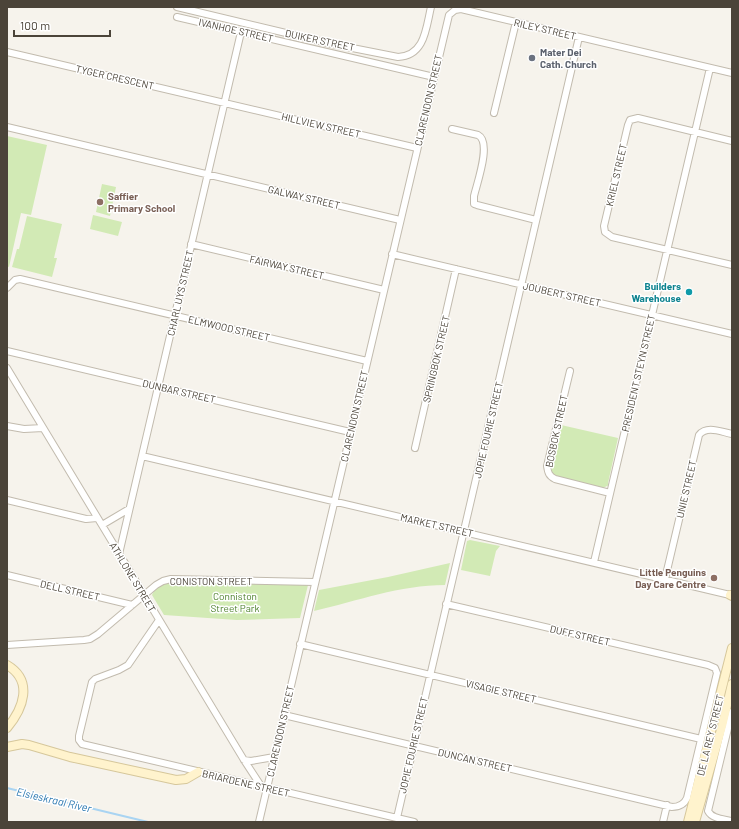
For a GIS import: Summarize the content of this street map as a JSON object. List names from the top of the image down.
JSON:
{
  "streets": {
    "main road": ["DE LA REY STREET"],
    "street": [
      "RILEY STREET",
      "IVANHOE STREET",
      "DUIKER STREET",
      "TYGER CRESCENT",
      "CLARENDON STREET",
      "HILLVIEW STREET",
      "KRIEL STREET",
      "GALWAY STREET",
      "FAIRWAY STREET",
      "CHARL UYS STREET",
      "JOUBERT STREET",
      "ELMWOOD STREET",
      "SPRINGBOK STREET",
      "PRESIDENT STEYN STREET",
      "DUNBAR STREET",
      "JOPIE FOURIE STREET",
      "BOSBOK STREET",
      "UNIE STREET",
      "MARKET STREET",
      "ATHLONE STREET",
      "CONISTON STREET",
      "DELL STREET",
      "DUFF STREET",
      "VISAGIE STREET",
      "DUNCAN STREET",
      "BRIARDENE STREET"
    ]
  },
  "crossings": [
    ["RILEY STREET", "CLARENDON STREET"],
    ["RILEY STREET", "PRESIDENT STEYN STREET"],
    ["RILEY STREET", "JOPIE FOURIE STREET"],
    ["IVANHOE STREET", "CLARENDON STREET"],
    ["IVANHOE STREET", "CHARL UYS STREET"],
    ["TYGER CRESCENT", "HILLVIEW STREET"],
    ["TYGER CRESCENT", "CHARL UYS STREET"],
    ["CLARENDON STREET", "HILLVIEW STREET"],
    ["CLARENDON STREET", "GALWAY STREET"],
    ["CLARENDON STREET", "FAIRWAY STREET"],
    ["CLARENDON STREET", "JOUBERT STREET"],
    ["CLARENDON STREET", "ELMWOOD STREET"],
    ["CLARENDON STREET", "DUNBAR STREET"],
    ["CLARENDON STREET", "MARKET STREET"],
    ["CLARENDON STREET", "ATHLONE STREET"],
    ["CLARENDON STREET", "CONISTON STREET"],
    ["CLARENDON STREET", "VISAGIE STREET"],
    ["CLARENDON STREET", "DUNCAN STREET"],
    ["CLARENDON STREET", "BRIARDENE STREET"],
    ["HILLVIEW STREET", "CHARL UYS STREET"],
    ["KRIEL STREET", "PRESIDENT STEYN STREET"],
    ["GALWAY STREET", "CHARL UYS STREET"],
    ["FAIRWAY STREET", "CHARL UYS STREET"],
    ["CHARL UYS STREET", "ELMWOOD STREET"],
    ["CHARL UYS STREET", "DUNBAR STREET"],
    ["CHARL UYS STREET", "MARKET STREET"],
    ["CHARL UYS STREET", "ATHLONE STREET"],
    ["JOUBERT STREET", "SPRINGBOK STREET"],
    ["JOUBERT STREET", "PRESIDENT STEYN STREET"],
    ["JOUBERT STREET", "JOPIE FOURIE STREET"],
    ["PRESIDENT STEYN STREET", "BOSBOK STREET"],
    ["PRESIDENT STEYN STREET", "MARKET STREET"],
    ["JOPIE FOURIE STREET", "MARKET STREET"],
    ["JOPIE FOURIE STREET", "DUFF STREET"],
    ["JOPIE FOURIE STREET", "VISAGIE STREET"],
    ["JOPIE FOURIE STREET", "DUNCAN STREET"],
    ["JOPIE FOURIE STREET", "BRIARDENE STREET"],
    ["UNIE STREET", "MARKET STREET"],
    ["ATHLONE STREET", "CONISTON STREET"],
    ["ATHLONE STREET", "BRIARDENE STREET"],
    ["CONISTON STREET", "DELL STREET"],
    ["DUFF STREET", "DE LA REY STREET"],
    ["VISAGIE STREET", "DE LA REY STREET"],
    ["DE LA REY STREET", "DUNCAN STREET"]
  ],
  "water": ["Elsieskraal River"],
  "parks": ["Conniston Street Park"],
  "places": [
    "Mater Dei Cath. Church",
    "Saffier Primary School",
    "Builders Warehouse",
    "Little Penguins Day Care Centre"
  ],
  "scale_bar": "100 m"
}
